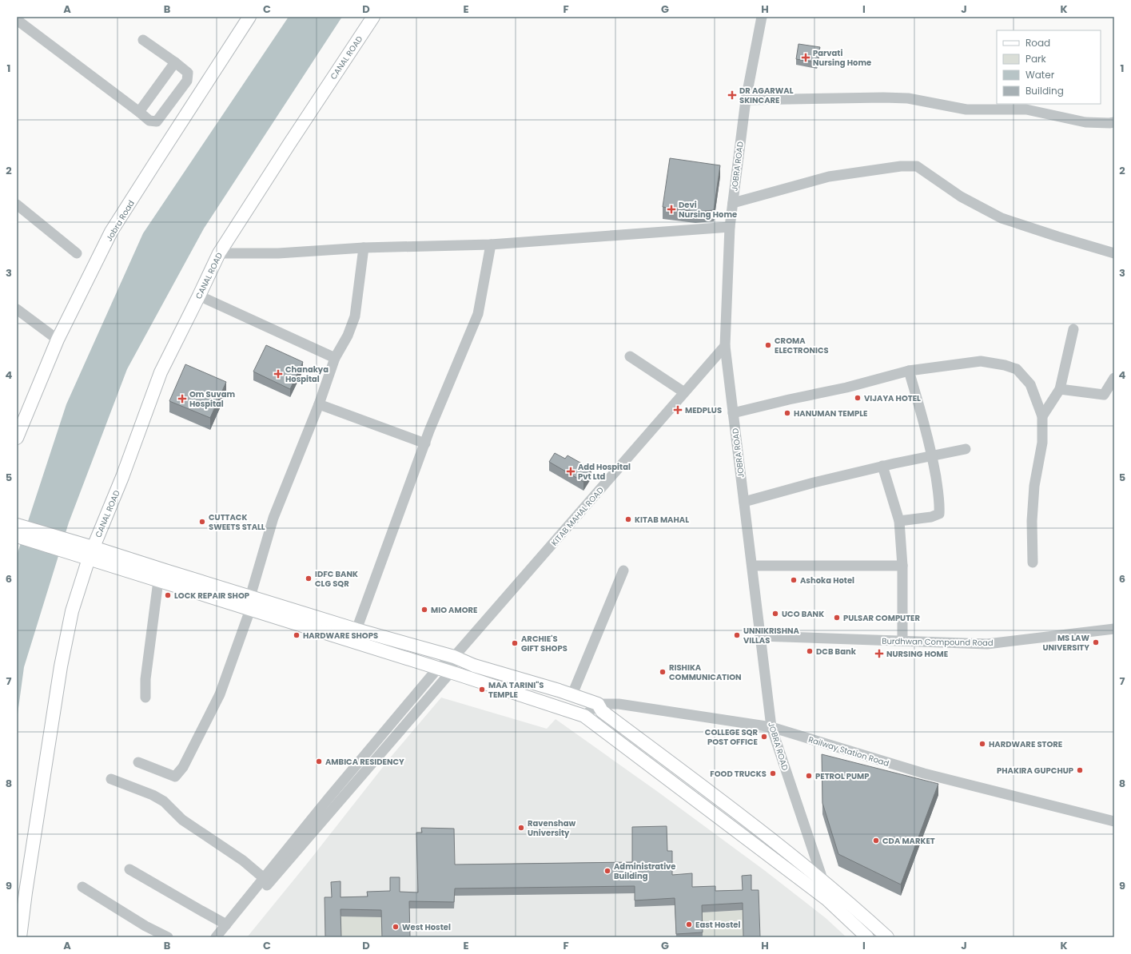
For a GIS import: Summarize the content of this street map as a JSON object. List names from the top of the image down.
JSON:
{
  "streets": {
    "main road": ["CANAL ROAD", "Jobra Road"],
    "street": [
      "JOBRA ROAD",
      "KITAB MAHAL ROAD",
      "Burdhwan Compound Road",
      "Railway Station Road"
    ]
  },
  "crossings": [
    ["JOBRA ROAD", "KITAB MAHAL ROAD"],
    ["JOBRA ROAD", "Burdhwan Compound Road"],
    ["JOBRA ROAD", "Railway Station Road"]
  ],
  "places": {
    "health": [
      "Parvati Nursing Home",
      "DR AGARWAL SKINCARE",
      "Devi Nursing Home",
      "Chanakya Hospital",
      "Om Suvam Hospital",
      "MEDPLUS",
      "Add Hospital Pvt Ltd",
      "NURSING HOME"
    ],
    "other": [
      "CROMA ELECTRONICS",
      "VIJAYA HOTEL",
      "HANUMAN TEMPLE",
      "KITAB MAHAL",
      "CUTTACK SWEETS STALL",
      "IDFC BANK CLG SQR",
      "Ashoka Hotel",
      "LOCK REPAIR SHOP",
      "MIO AMORE",
      "UCO BANK",
      "PULSAR COMPUTER",
      "HARDWARE SHOPS",
      "UNNIKRISHNA VILLAS",
      "MS LAW UNIVERSITY",
      "ARCHIE'S GIFT SHOPS",
      "DCB Bank",
      "RISHIKA COMMUNICATION",
      "MAA TARINI\"S TEMPLE",
      "COLLEGE SQR POST OFFICE",
      "HARDWARE STORE",
      "AMBICA RESIDENCY",
      "PHAKIRA GUPCHUP",
      "FOOD TRUCKS",
      "PETROL PUMP",
      "Ravenshaw University",
      "CDA MARKET",
      "Administrative Building",
      "East Hostel",
      "West Hostel"
    ]
  },
  "legend": [
    "Road",
    "Park",
    "Water",
    "Building"
  ],
  "grid": {
    "columns": [
      "A",
      "B",
      "C",
      "D",
      "E",
      "F",
      "G",
      "H",
      "I",
      "J",
      "K"
    ],
    "rows": [
      "1",
      "2",
      "3",
      "4",
      "5",
      "6",
      "7",
      "8",
      "9"
    ]
  }
}
